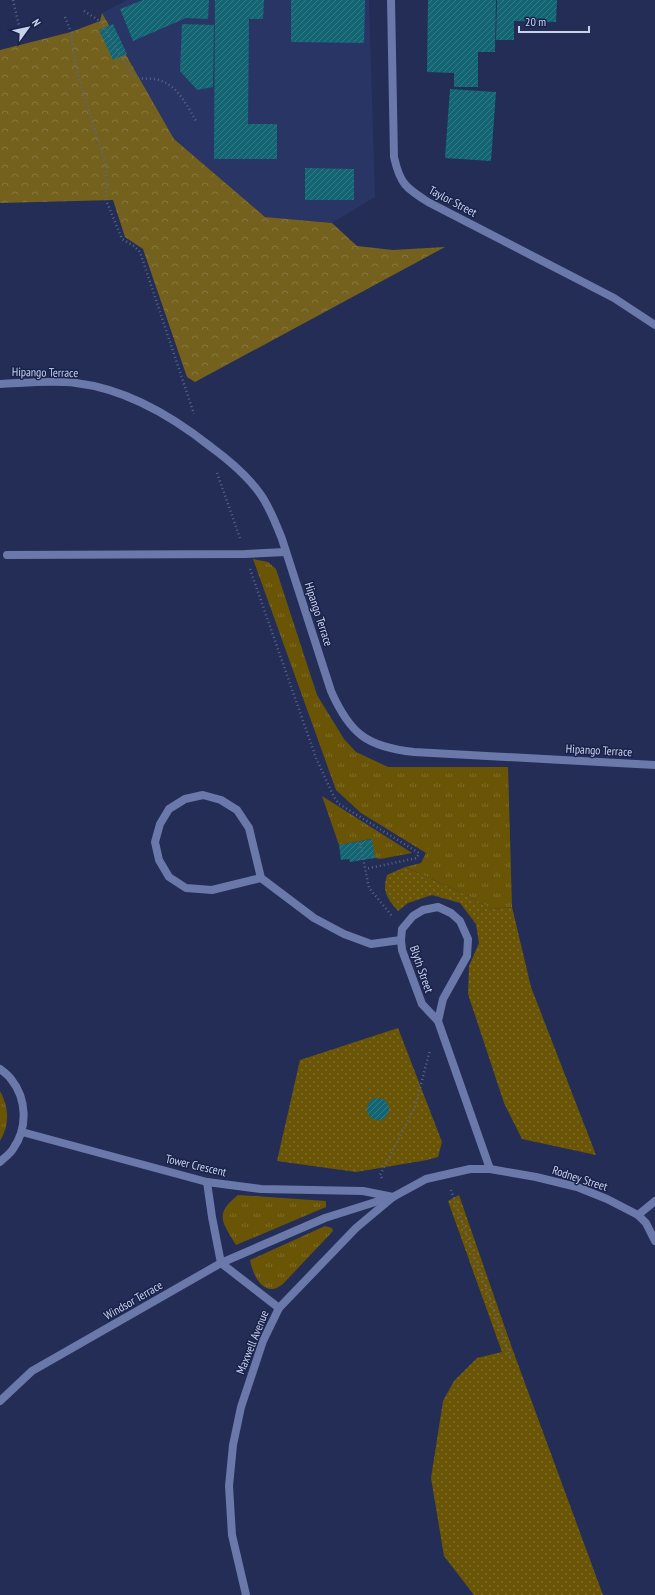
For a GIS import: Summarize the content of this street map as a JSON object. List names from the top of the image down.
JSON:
{
  "streets": {
    "street": [
      "Taylor Street",
      "Hipango Terrace",
      "Blyth Street",
      "Tower Crescent",
      "Rodney Street",
      "Windsor Terrace",
      "Maxwell Avenue"
    ]
  },
  "crossings": [
    ["Blyth Street", "Rodney Street"],
    ["Blyth Street", "Maxwell Avenue"],
    ["Tower Crescent", "Windsor Terrace"],
    ["Tower Crescent", "Maxwell Avenue"],
    ["Rodney Street", "Maxwell Avenue"],
    ["Windsor Terrace", "Maxwell Avenue"]
  ],
  "scale_bar": "20 m",
  "north": "top right"
}
